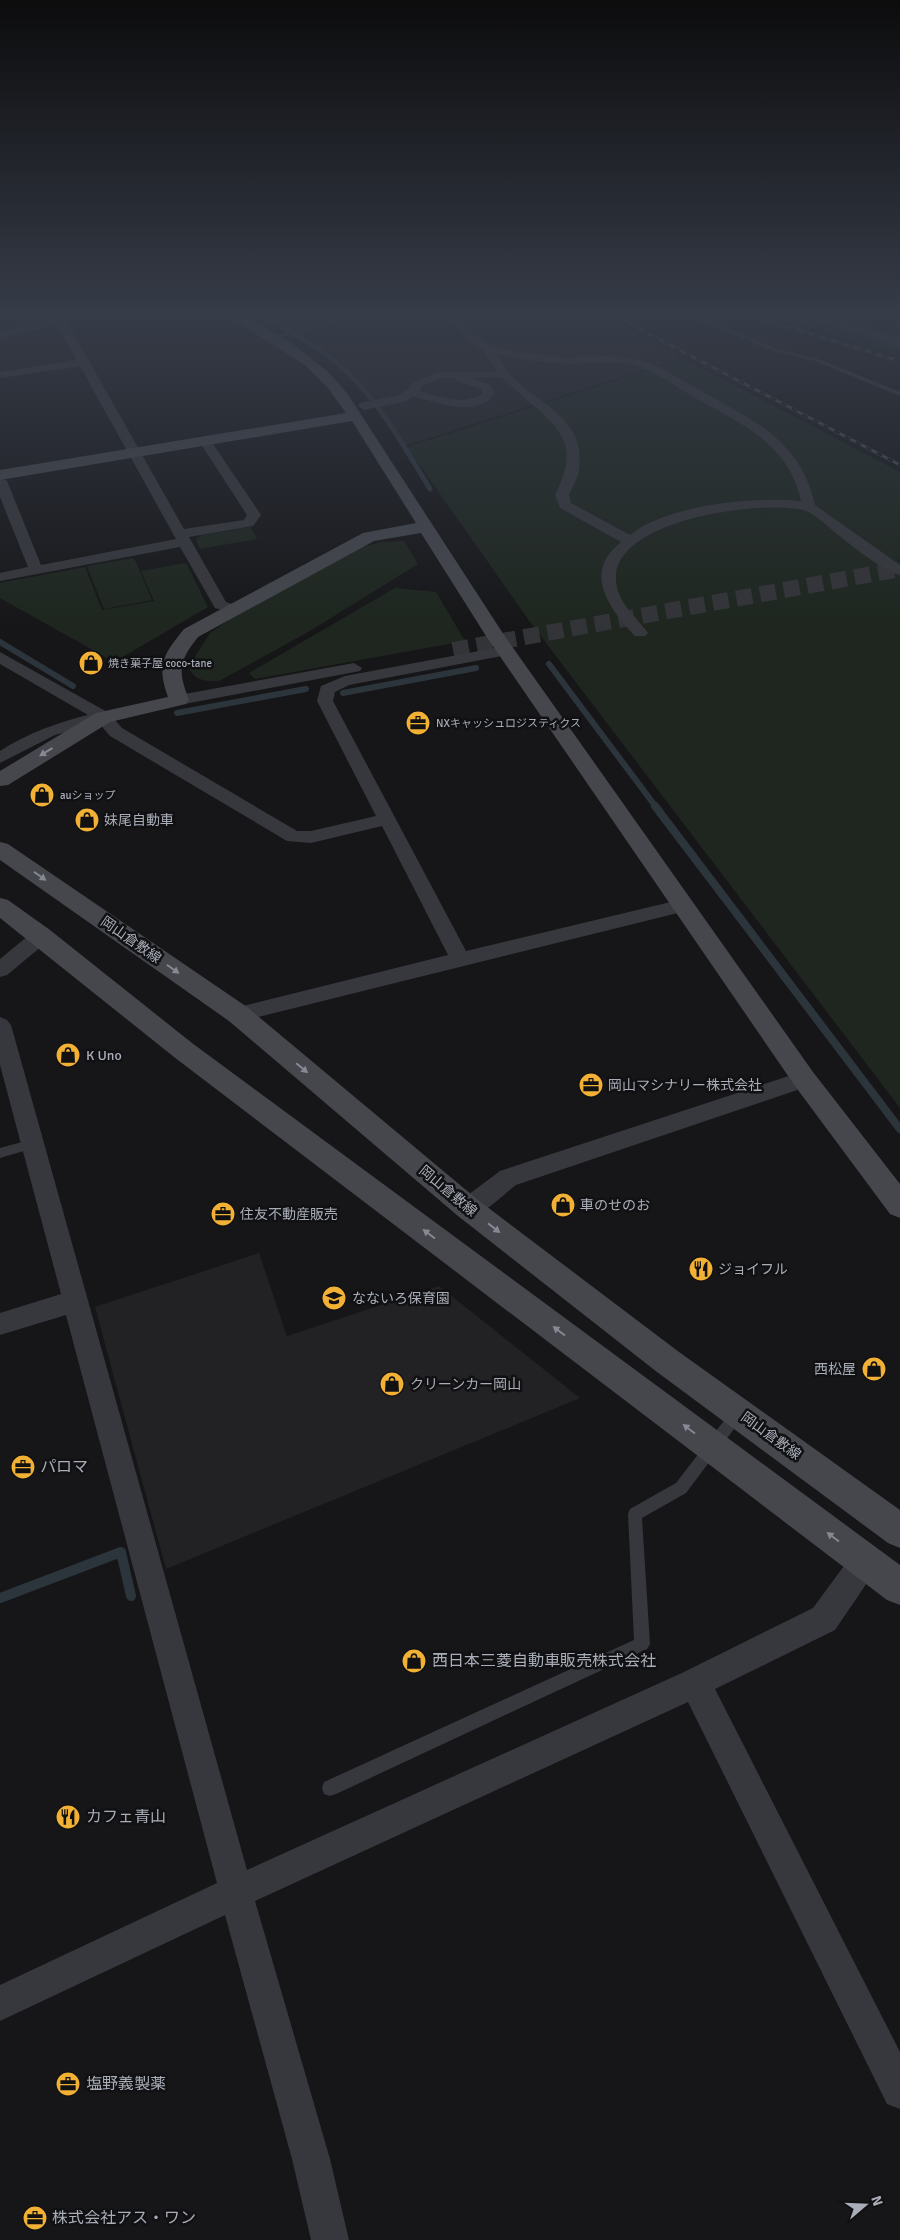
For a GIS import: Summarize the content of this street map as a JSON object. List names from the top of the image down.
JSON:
{
  "streets": {
    "street": ["岡山倉敷線"]
  },
  "places": {
    "shop": [
      "焼き菓子屋 coco-tane",
      "auショップ",
      "妹尾自動車",
      "K Uno",
      "車のせのお",
      "西松屋",
      "クリーンカー岡山",
      "西日本三菱自動車販売株式会社"
    ],
    "office": [
      "NXキャッシュロジスティクス",
      "岡山マシナリー株式会社",
      "住友不動産販売",
      "パロマ",
      "塩野義製薬",
      "株式会社アス・ワン"
    ],
    "restaurant": ["ジョイフル", "カフェ青山"],
    "school or university": ["なないろ保育園"]
  },
  "north": "right"
}
